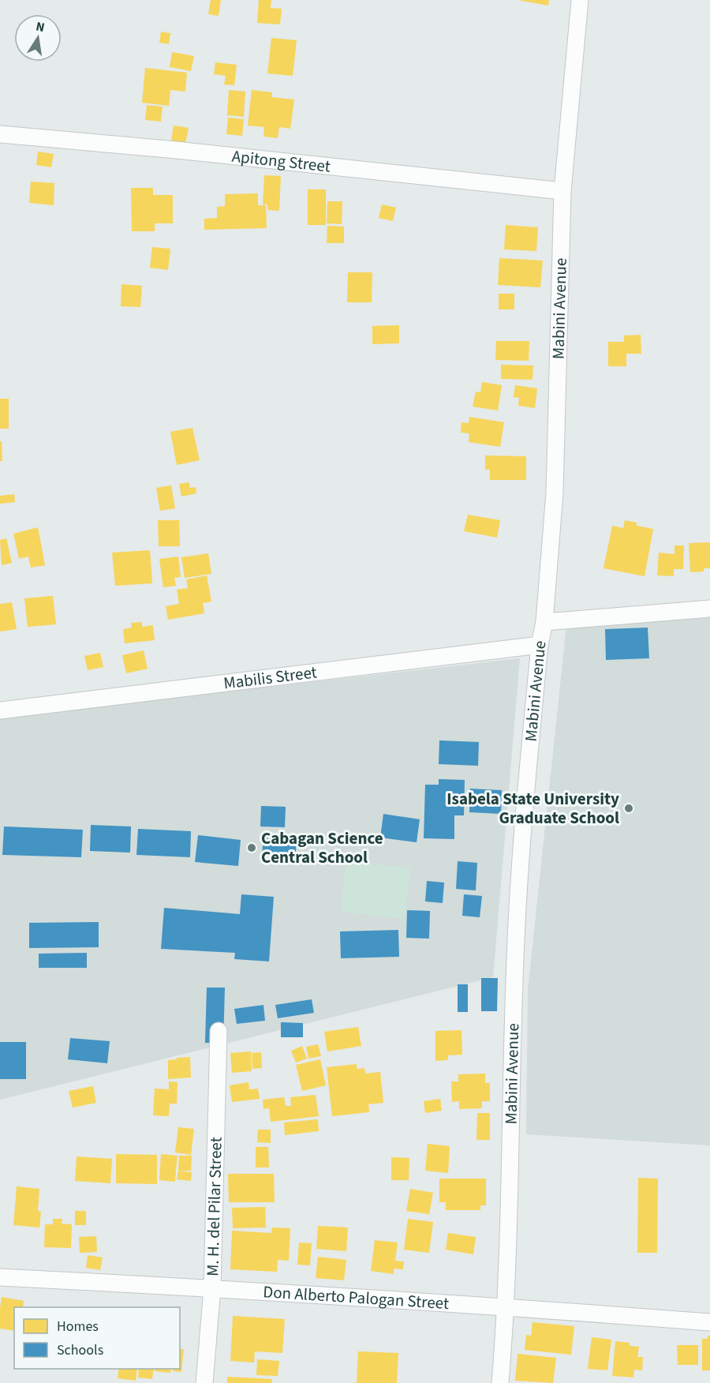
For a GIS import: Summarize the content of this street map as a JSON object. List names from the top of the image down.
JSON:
{
  "streets": {
    "street": [
      "Apitong Street",
      "Mabini Avenue",
      "Mabilis Street",
      "M. H. del Pilar Street",
      "Don Alberto Palogan Street"
    ]
  },
  "crossings": [
    ["Apitong Street", "Mabini Avenue"],
    ["Mabini Avenue", "Mabilis Street"],
    ["Mabini Avenue", "Don Alberto Palogan Street"],
    ["M. H. del Pilar Street", "Don Alberto Palogan Street"]
  ],
  "places": ["Isabela State University Graduate School", "Cabagan Science Central School"],
  "legend": ["Homes", "Schools"],
  "north": "top"
}
